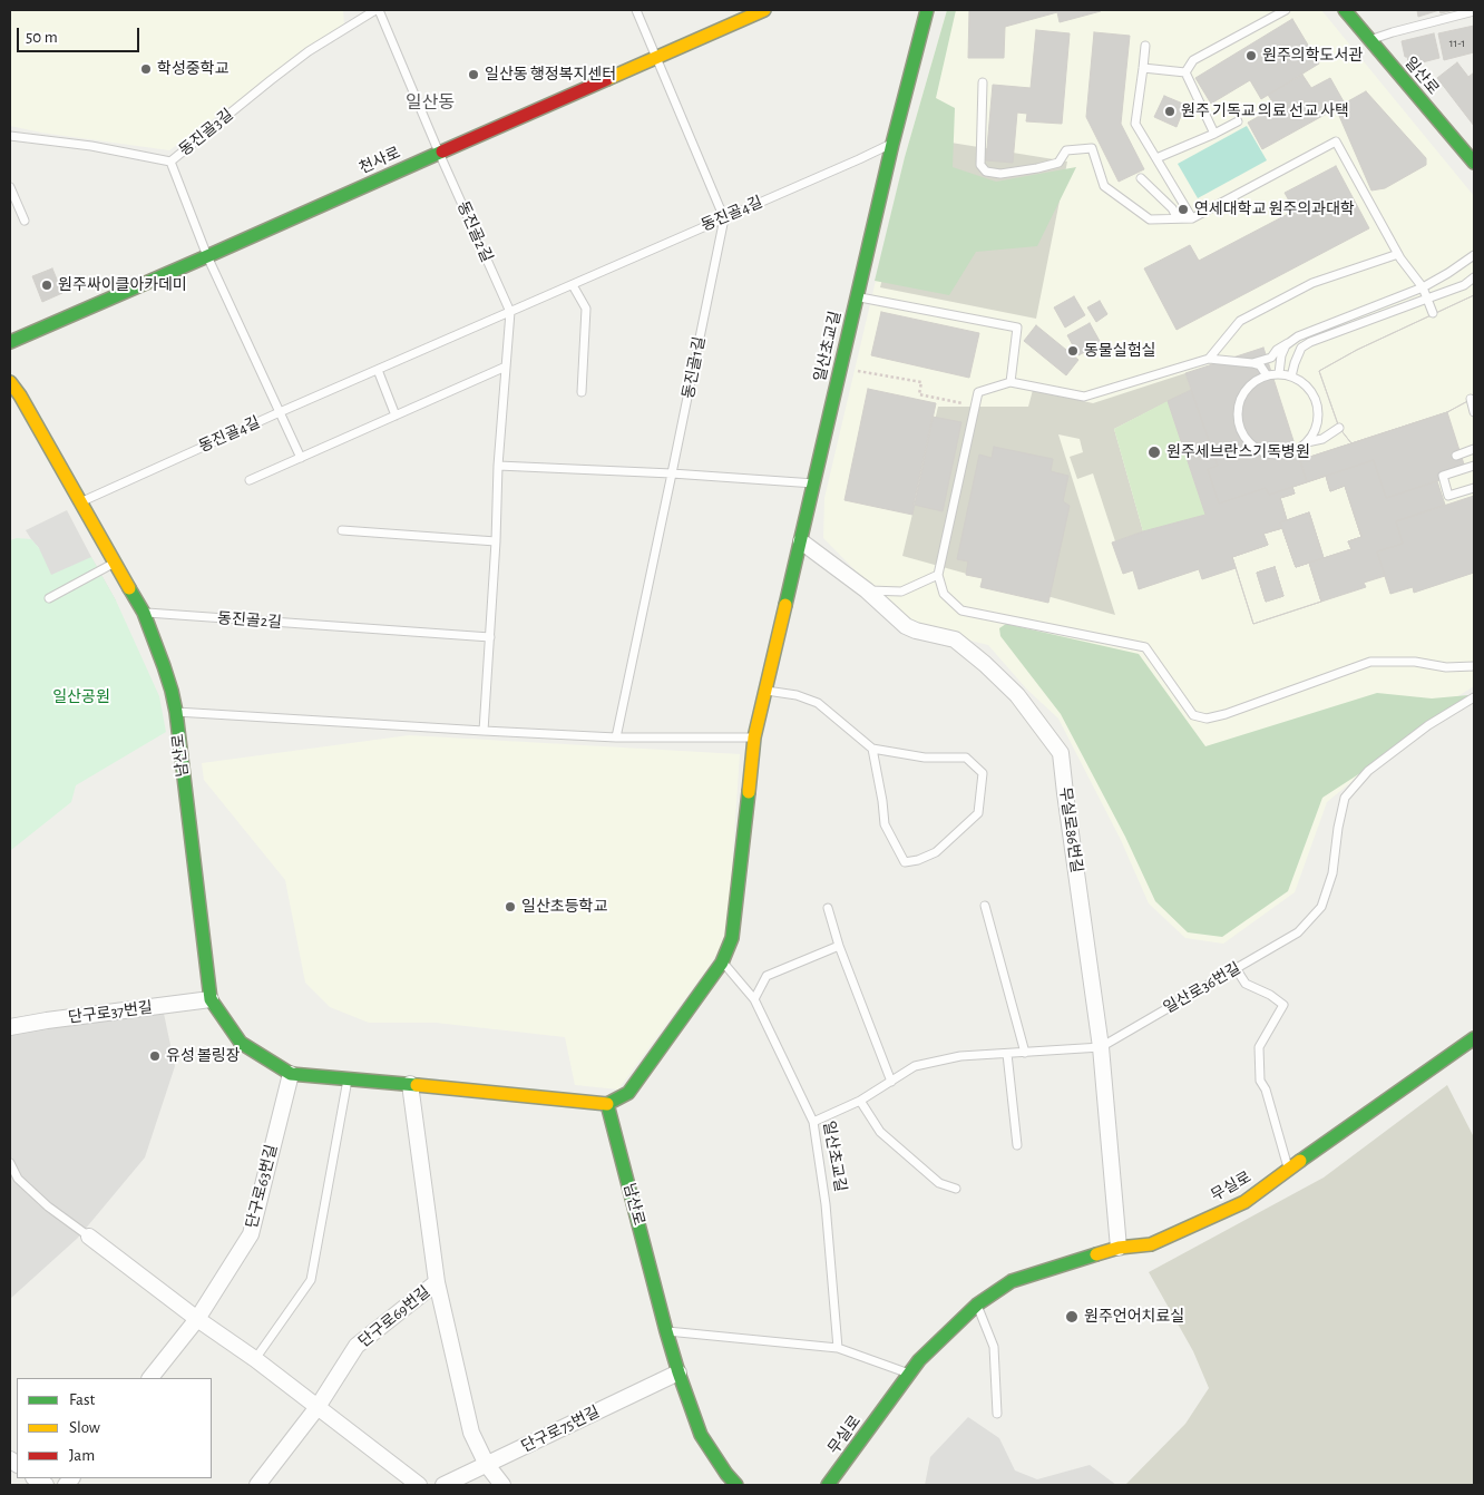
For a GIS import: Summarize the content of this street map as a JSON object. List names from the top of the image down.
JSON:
{
  "streets": {
    "street": [
      "일산로",
      "천사로",
      "일산초교길",
      "남산로",
      "무실로86번길",
      "단구로37번길",
      "단구로63번길",
      "무실로",
      "단구로69번길",
      "단구로75번길"
    ],
    "lane": [
      "동진골3길",
      "동진골4길",
      "동진골2길",
      "동진골1길",
      "일산로36번길"
    ]
  },
  "crossings": [
    ["동진골3길", "동진골2길"],
    ["천사로", "동진골2길"],
    ["동진골4길", "동진골2길"],
    ["동진골4길", "일산초교길"],
    ["동진골4길", "동진골1길"],
    ["동진골4길", "남산로"],
    ["동진골2길", "남산로"],
    ["일산초교길", "남산로"],
    ["일산초교길", "무실로86번길"],
    ["일산초교길", "일산로36번길"],
    ["남산로", "단구로37번길"],
    ["남산로", "단구로63번길"],
    ["남산로", "단구로75번길"],
    ["무실로86번길", "일산로36번길"],
    ["무실로86번길", "무실로"]
  ],
  "districts": ["일산동"],
  "parks": ["일산공원"],
  "places": [
    "원주의학도서관",
    "학성중학교",
    "일산동 행정복지센터",
    "원주 기독교 의료 선교 사택",
    "연세대학교 원주의과대학",
    "원주싸이클아카데미",
    "동물실험실",
    "원주세브란스기독병원",
    "일산초등학교",
    "유성 볼링장",
    "원주언어치료실"
  ],
  "house_numbers": ["11-1"],
  "legend": ["Fast", "Slow", "Jam"],
  "scale_bar": "50 m"
}
